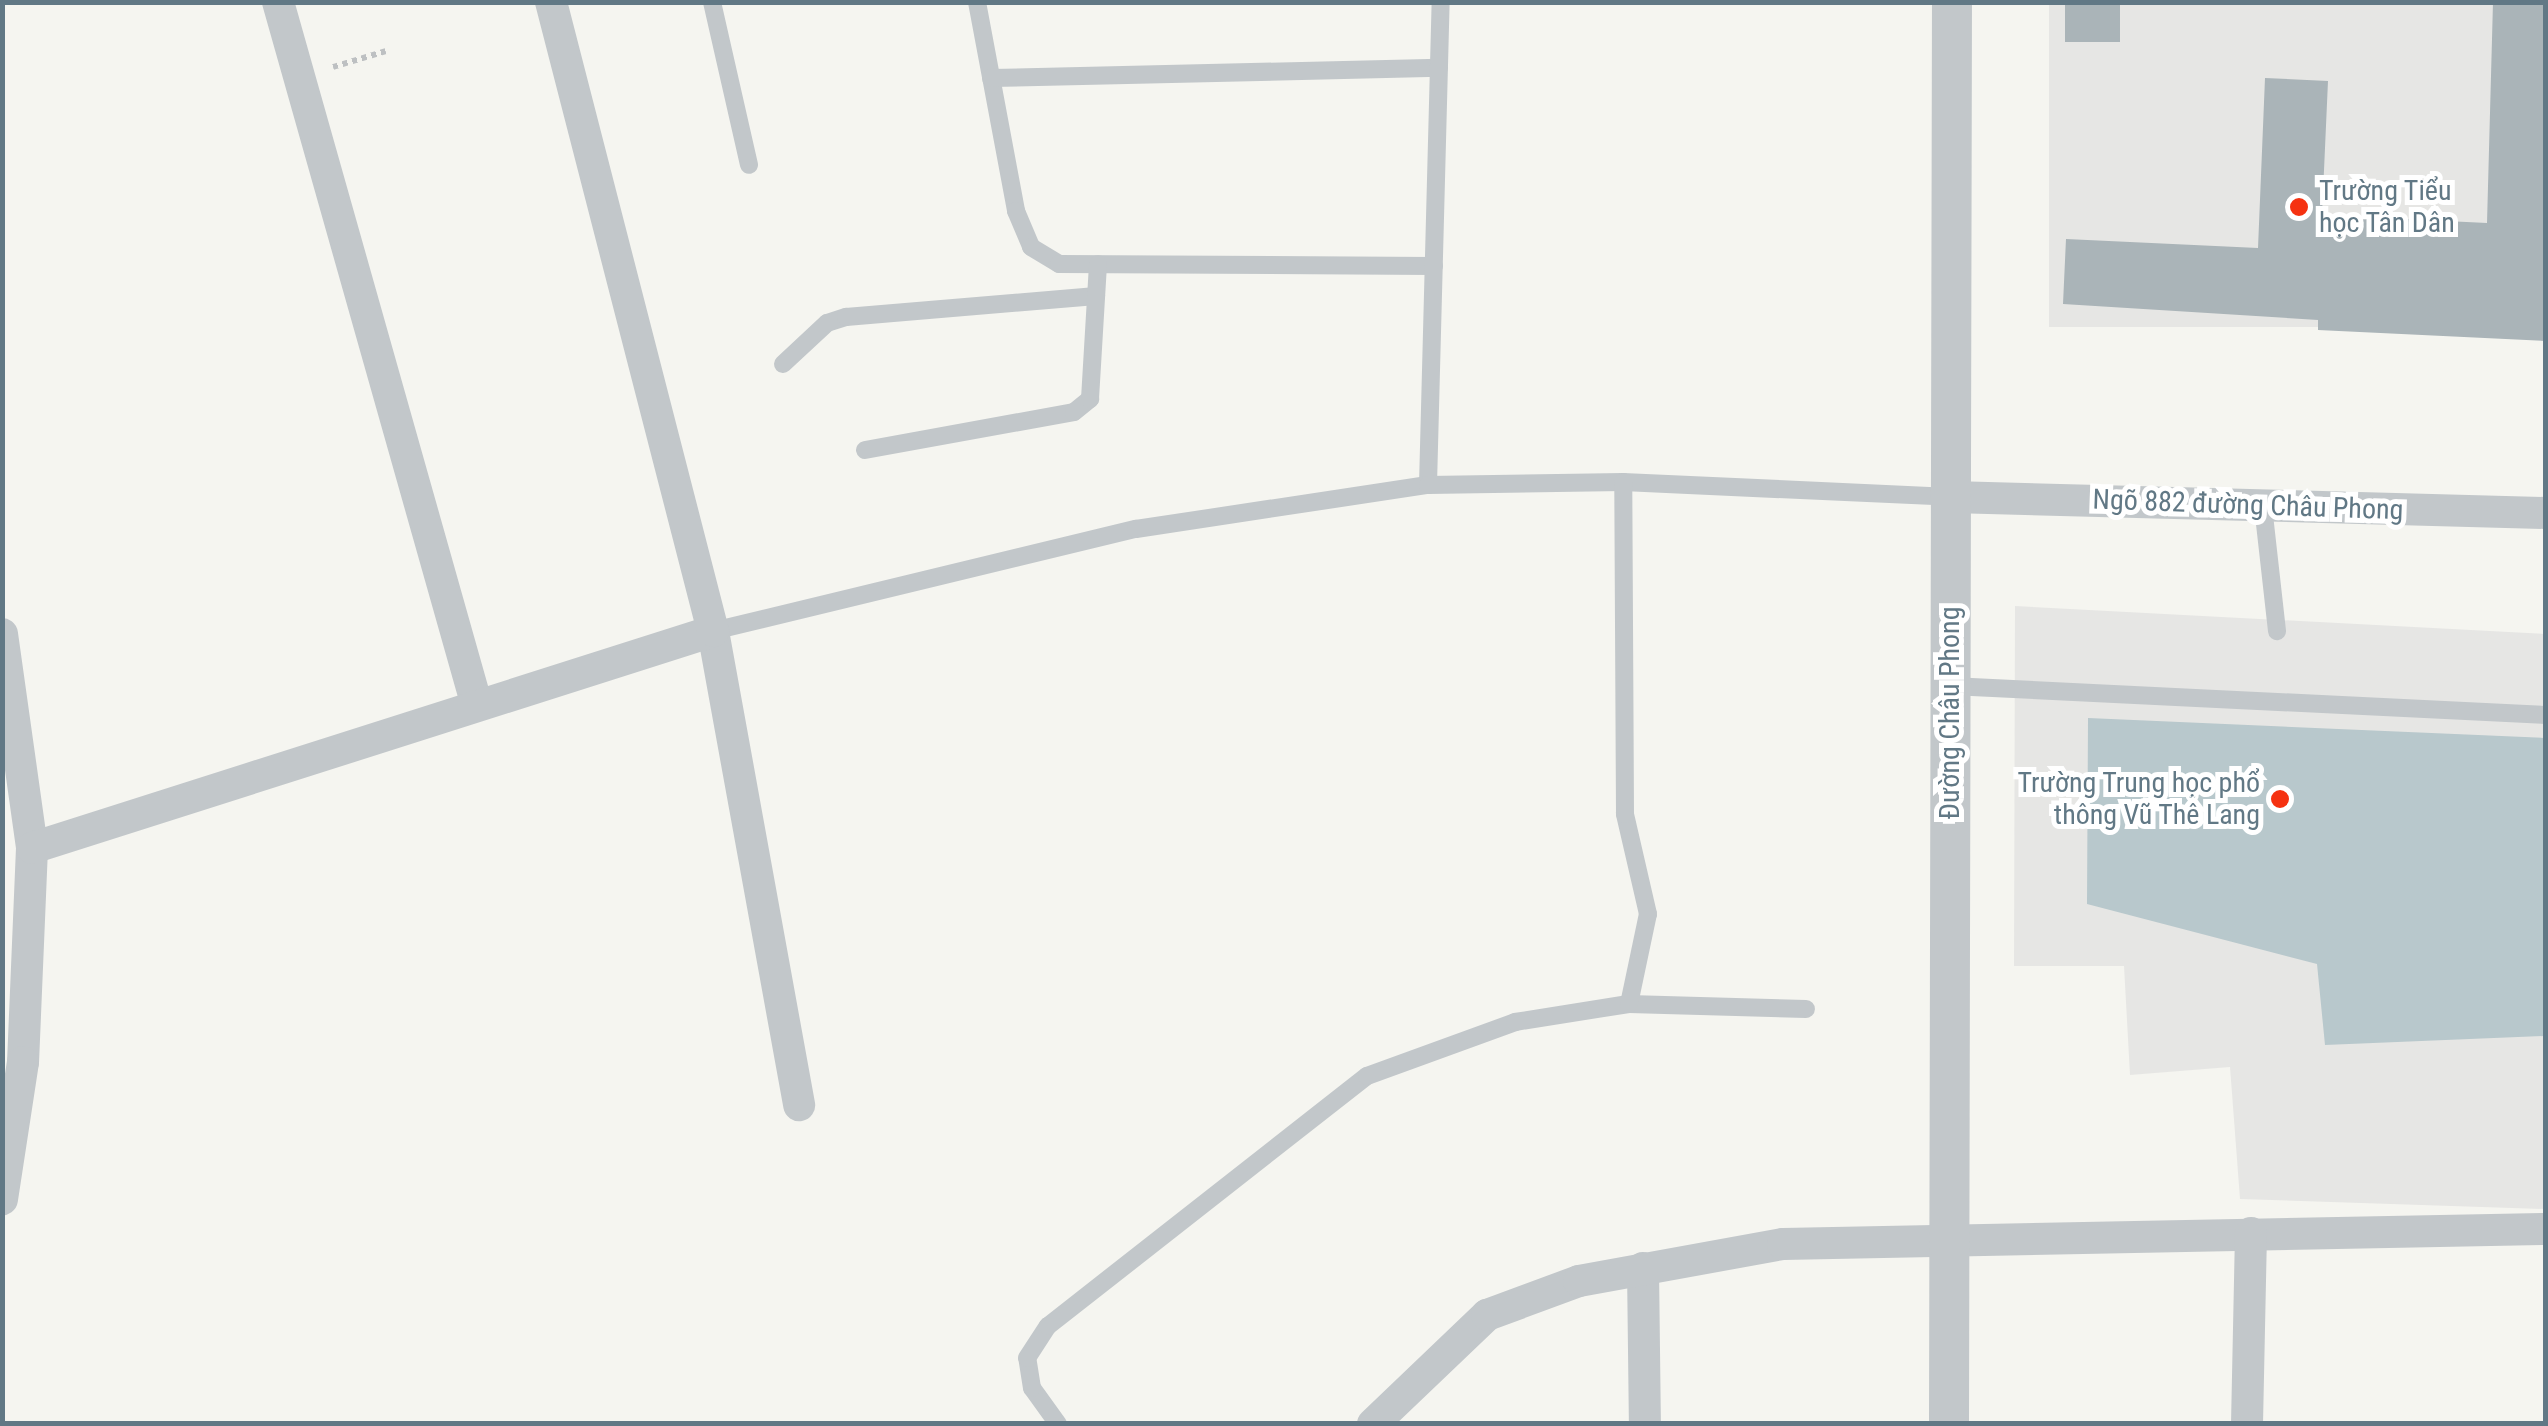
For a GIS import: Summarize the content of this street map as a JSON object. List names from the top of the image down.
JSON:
{
  "streets": {
    "street": ["Ngõ 882 đường Châu Phong", "Đường Châu Phong"]
  },
  "crossings": [
    ["Ngõ 882 đường Châu Phong", "Đường Châu Phong"]
  ],
  "places": ["Trường Tiểu học Tân Dân", "Trường Trung học phổ thông Vũ Thê Lang"]
}
